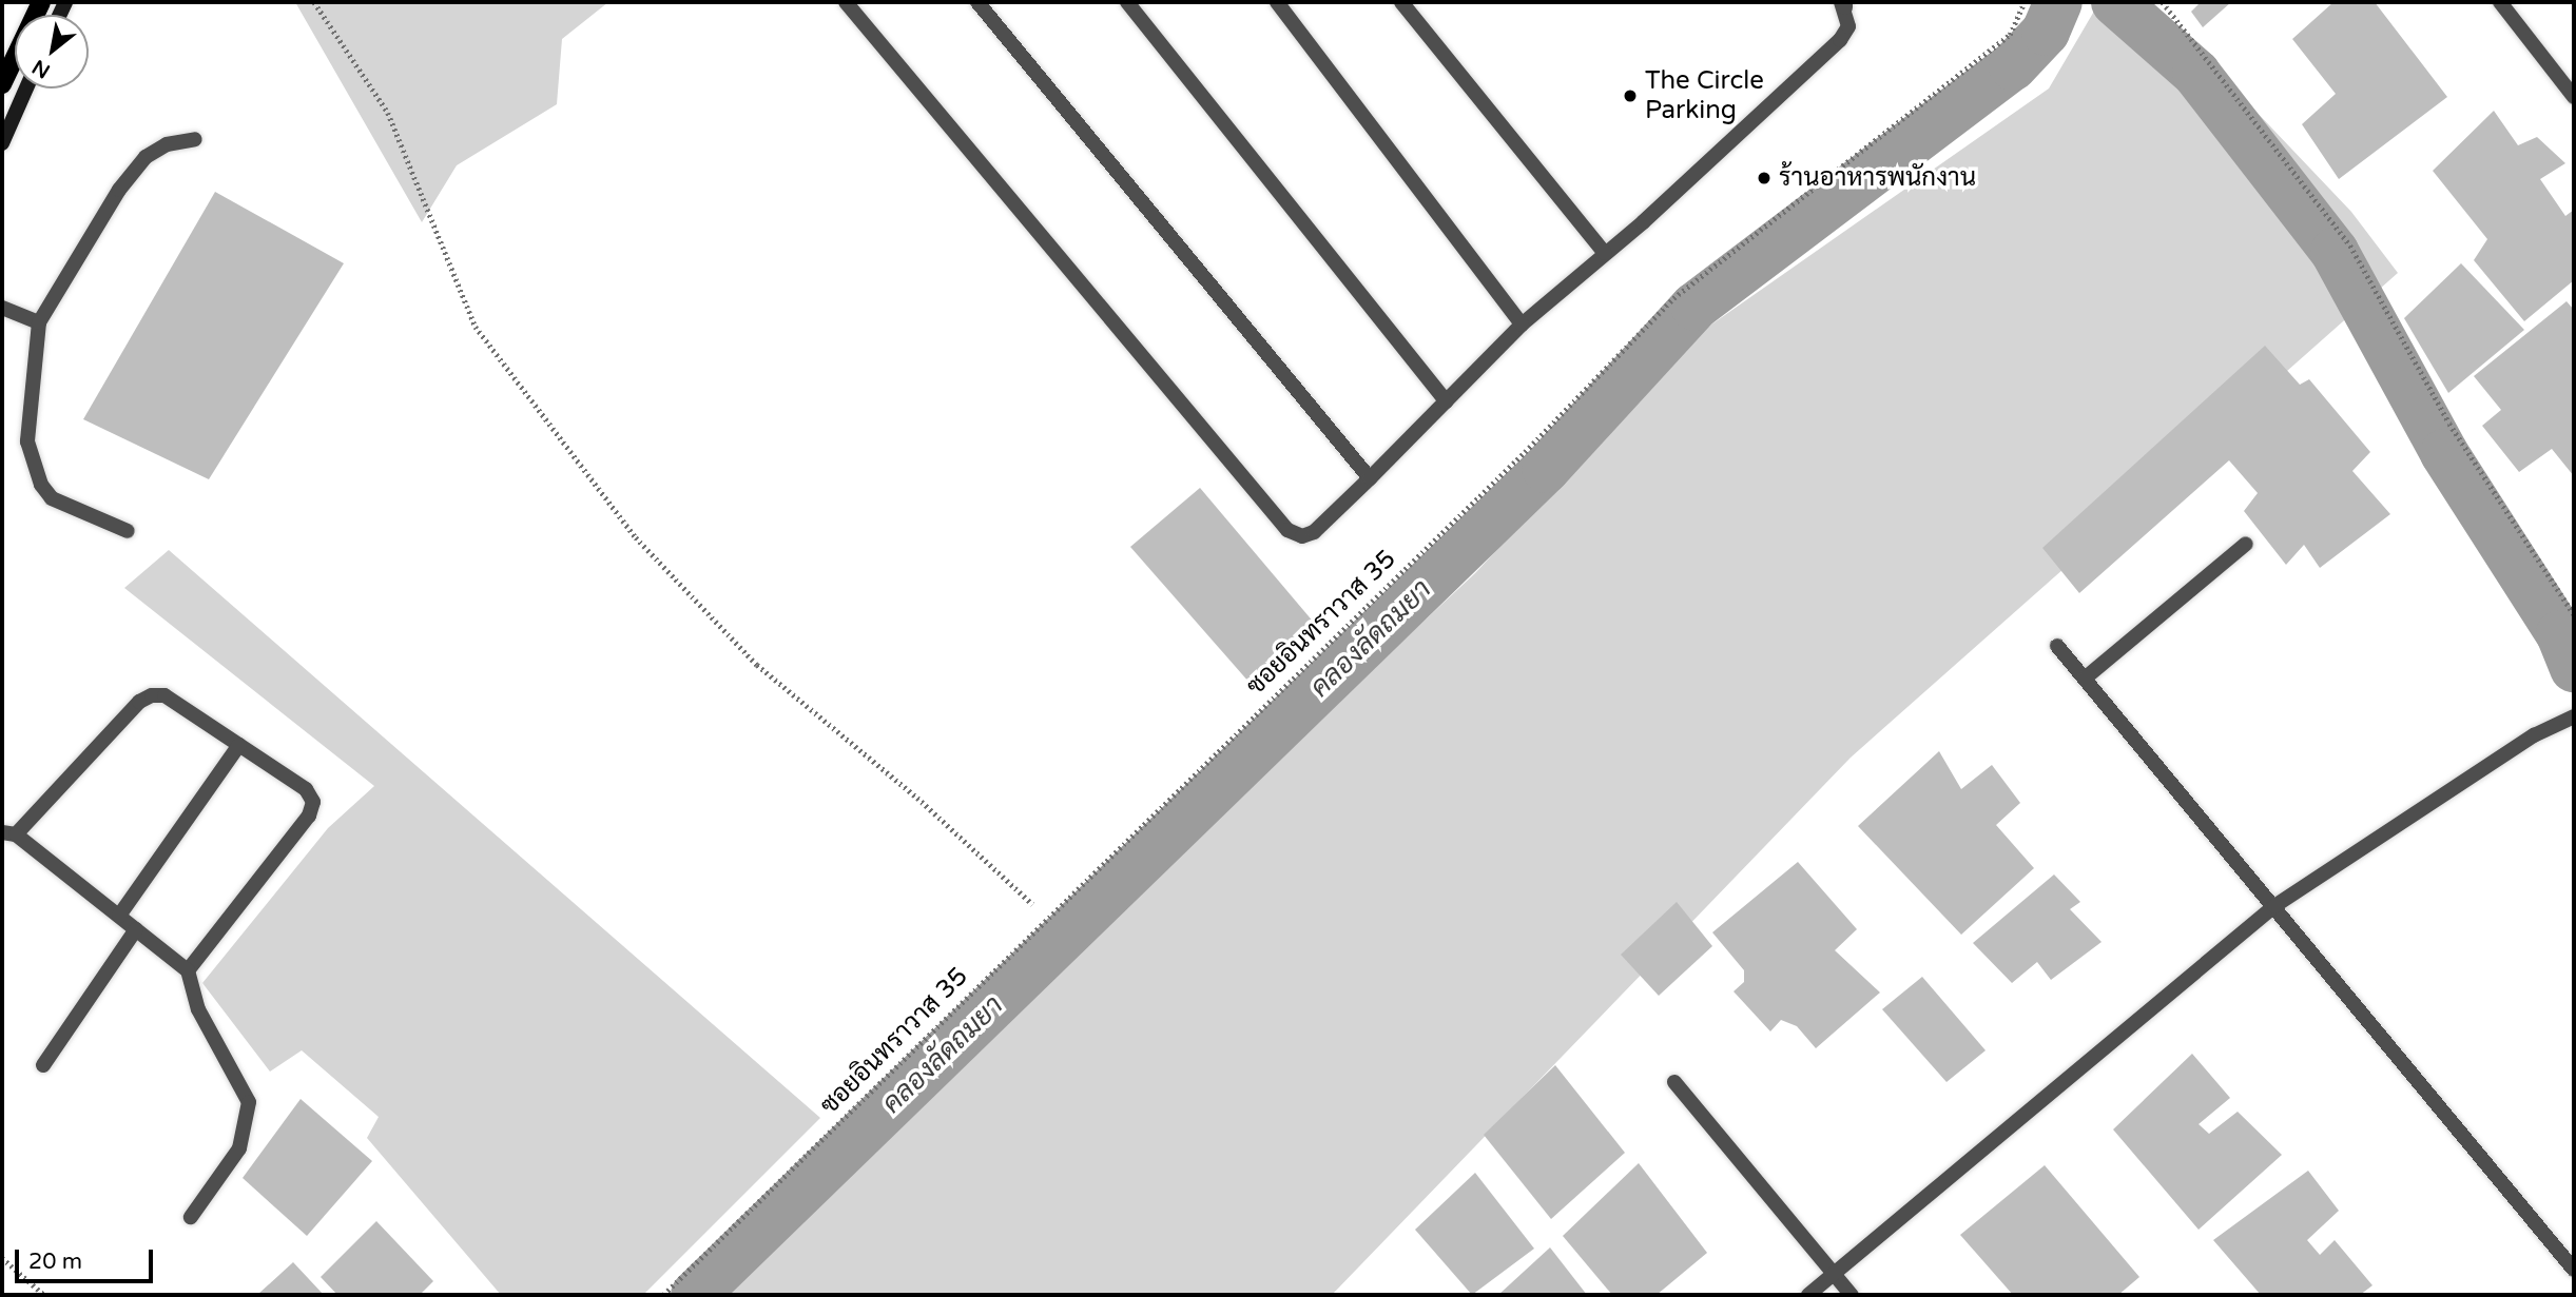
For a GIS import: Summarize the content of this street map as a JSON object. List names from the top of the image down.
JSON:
{
  "streets": {
    "path": ["ซอยอินทราวาส 35"]
  },
  "water": ["คลองลัดถมยา"],
  "places": ["The Circle Parking", "ร้านอาหารพนักงาน"],
  "scale_bar": "20 m",
  "north": "bottom left"
}
